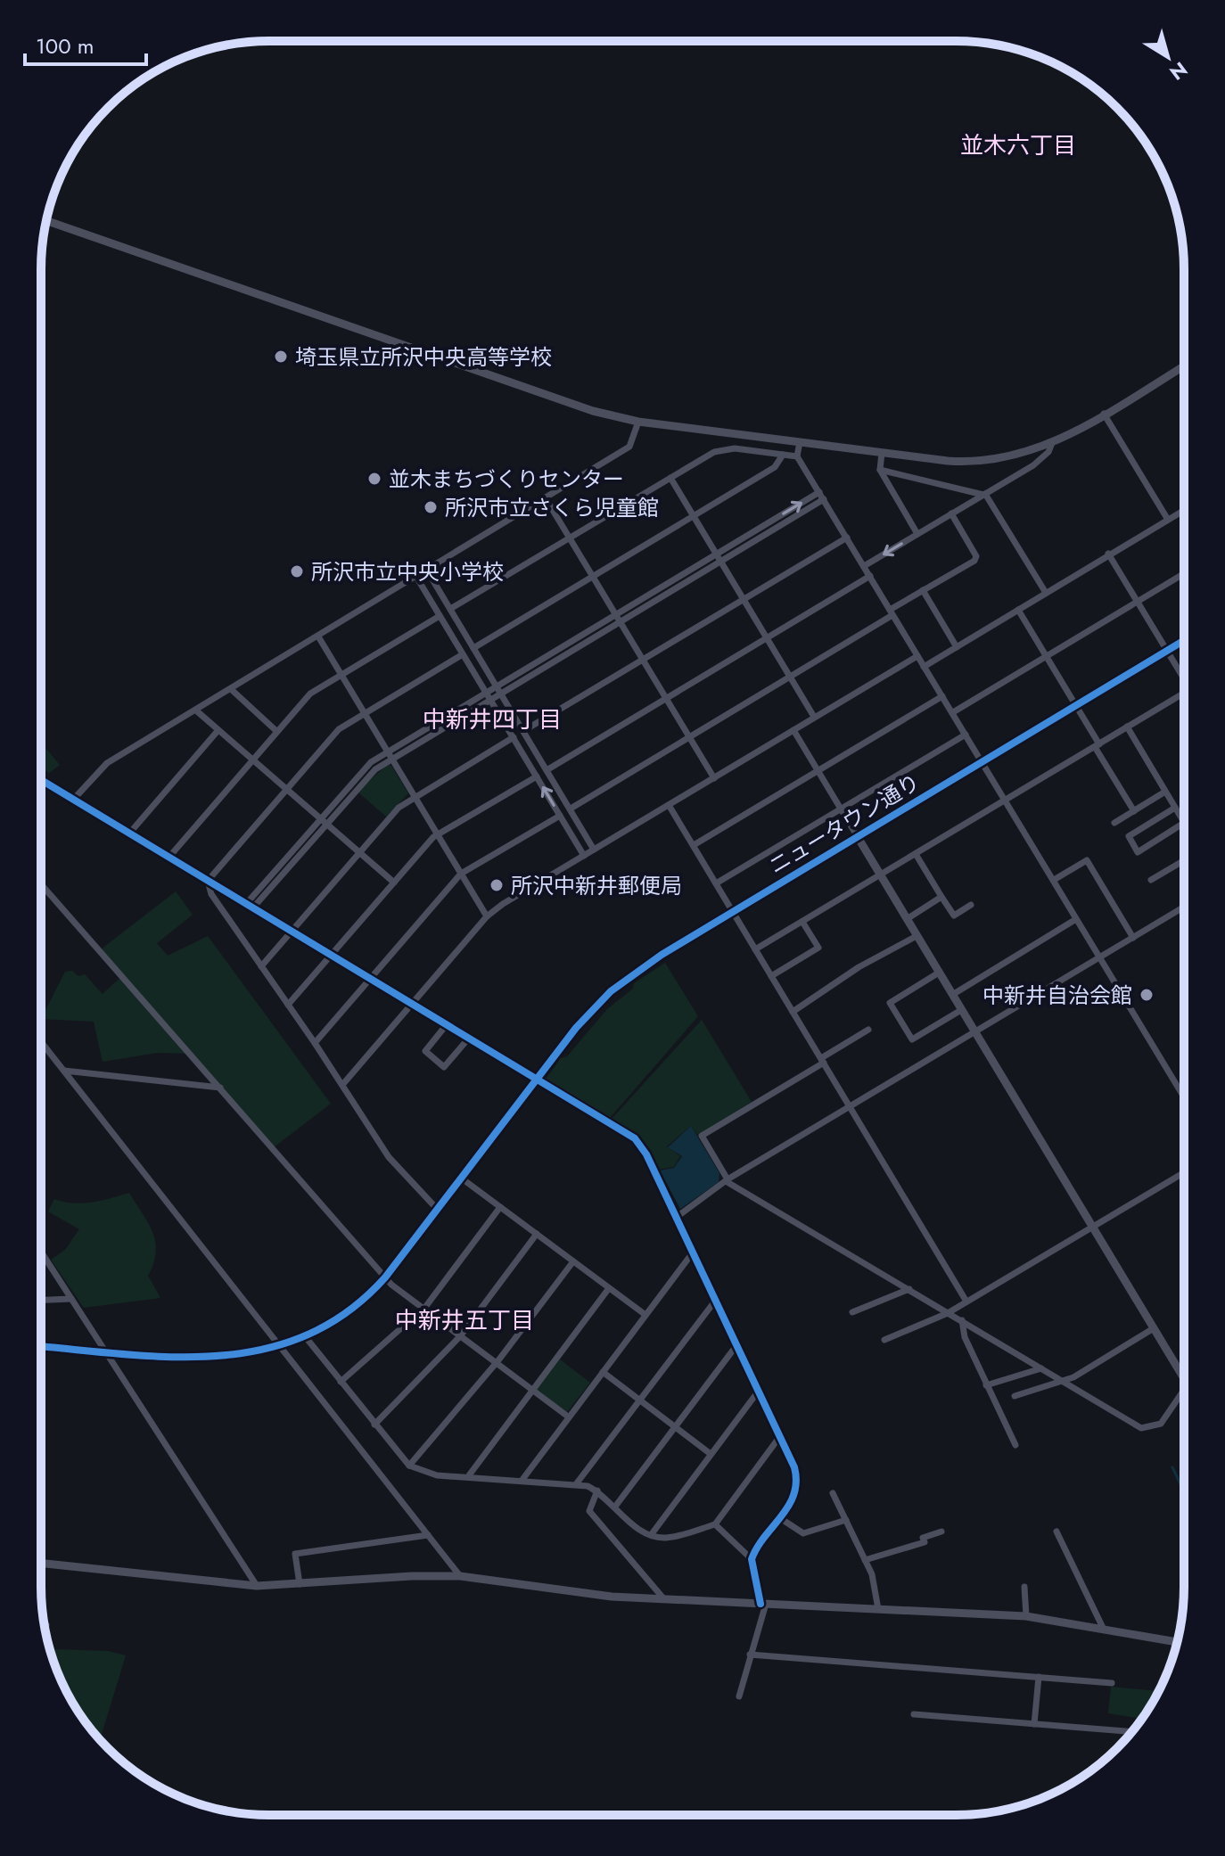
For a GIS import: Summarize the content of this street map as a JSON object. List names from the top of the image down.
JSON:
{
  "streets": {
    "street": ["ニュータウン通り"]
  },
  "districts": ["並木六丁目", "中新井四丁目", "中新井五丁目"],
  "places": [
    "埼玉県立所沢中央高等学校",
    "並木まちづくりセンター",
    "所沢市立さくら児童館",
    "所沢市立中央小学校",
    "所沢中新井郵便局",
    "中新井自治会館"
  ],
  "scale_bar": "100 m",
  "north": "bottom right"
}
